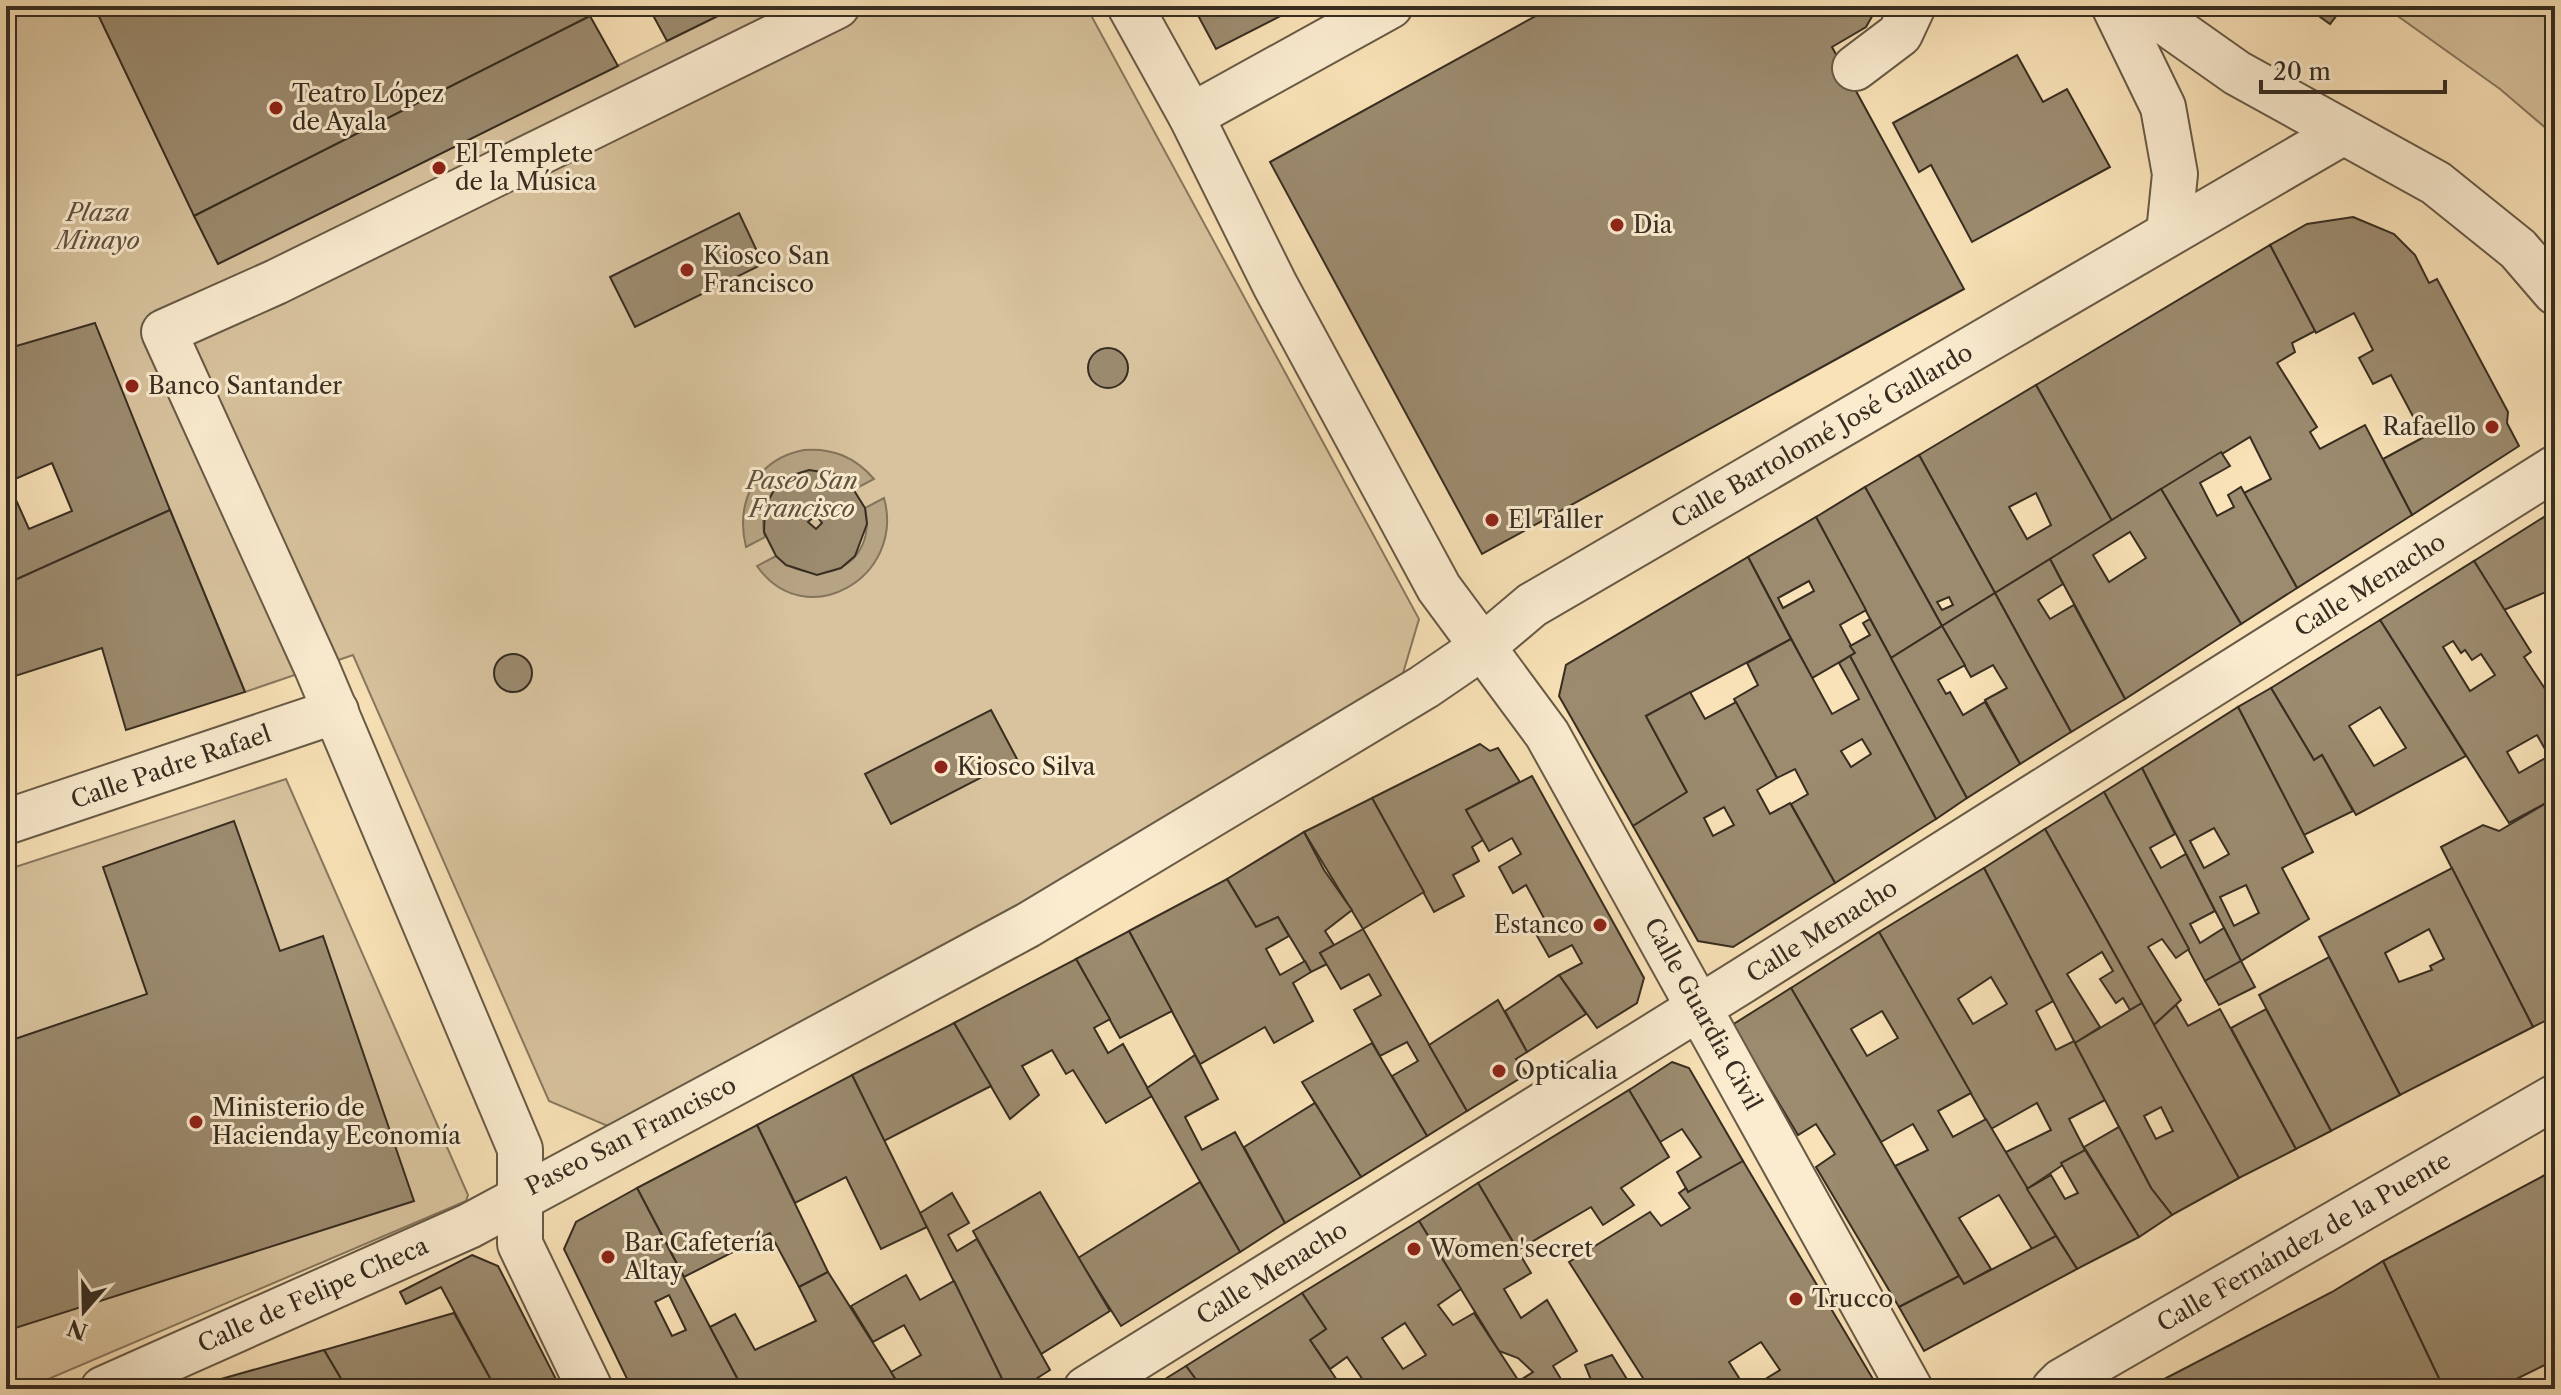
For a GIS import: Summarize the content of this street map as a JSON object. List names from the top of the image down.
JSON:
{
  "streets": {
    "street": [
      "Calle Bartolomé José Gallardo",
      "Calle Menacho",
      "Calle Padre Rafael",
      "Calle Guardia Civil",
      "Paseo San Francisco",
      "Calle Fernández de la Puente",
      "Calle de Felipe Checa"
    ]
  },
  "crossings": [
    ["Calle Bartolomé José Gallardo", "Calle Guardia Civil"],
    ["Calle Bartolomé José Gallardo", "Paseo San Francisco"],
    ["Calle Menacho", "Calle Guardia Civil"],
    ["Calle Padre Rafael", "Paseo San Francisco"],
    ["Calle Guardia Civil", "Paseo San Francisco"],
    ["Paseo San Francisco", "Calle de Felipe Checa"]
  ],
  "parks": ["Plaza Minayo", "Paseo San Francisco"],
  "places": [
    "Teatro López de Ayala",
    "El Templete de la Música",
    "Dia",
    "Kiosco San Francisco",
    "Banco Santander",
    "Rafaello",
    "El Taller",
    "Kiosco Silva",
    "Estanco",
    "Opticalia",
    "Ministerio de Hacienda y Economía",
    "Women'secret",
    "Bar Cafetería Altay",
    "Trucco"
  ],
  "scale_bar": "20 m",
  "north": "bottom"
}
